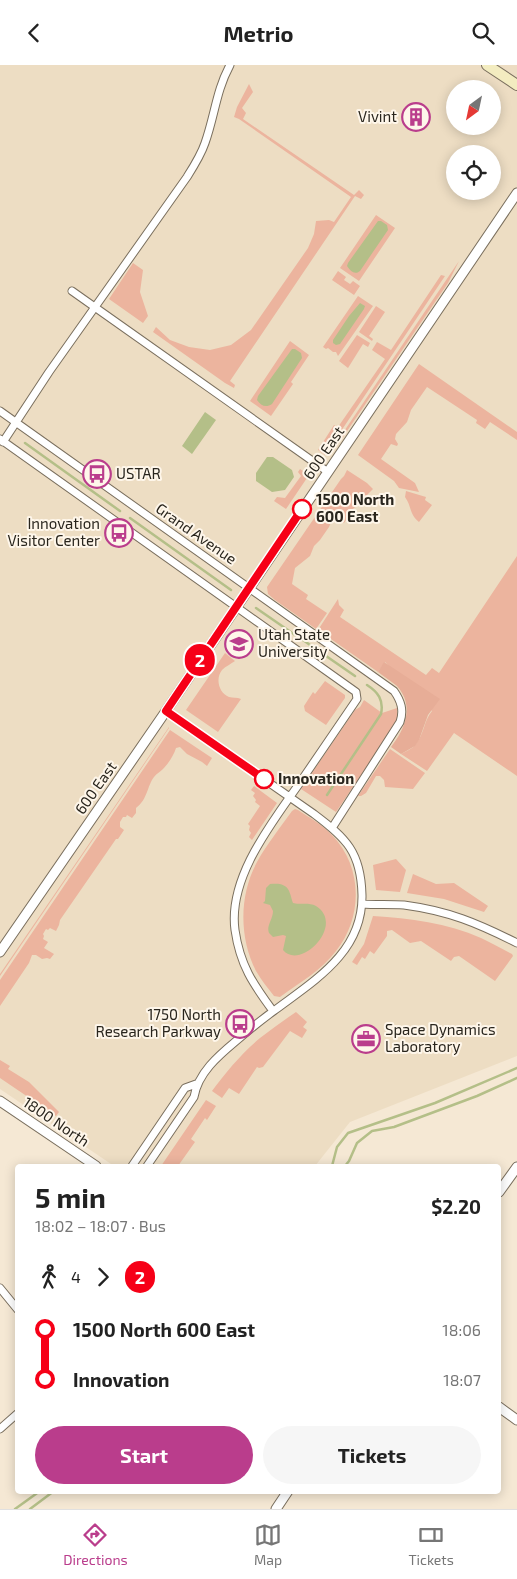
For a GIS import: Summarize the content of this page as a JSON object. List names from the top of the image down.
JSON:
{
  "streets": {
    "street": ["600 East", "Grand Avenue", "1800 North"]
  },
  "crossings": [
    ["600 East", "Grand Avenue"]
  ],
  "places": {
    "building": ["Vivint"],
    "bus stop": ["USTAR", "Innovation Visitor Center", "1750 North Research Parkway"],
    "other": ["1500 North 600 East", "Innovation"],
    "school or university": ["Utah State University"],
    "office": ["Space Dynamics Laboratory"]
  },
  "lines": ["bus line 2"],
  "north": "bottom left",
  "page": {
    "header": "Metrio",
    "on_map": "2",
    "heading": ["5 min", "18:02 – 18:07 · Bus", "$2.20"],
    "legs": ["4", "2"],
    "list": [
      {
        "name": "1500 North 600 East",
        "value": "18:06"
      },
      {
        "name": "Innovation",
        "value": "18:07"
      }
    ],
    "buttons": ["Start", "Tickets"],
    "tabs": ["Directions", "Map", "Tickets"]
  }
}
